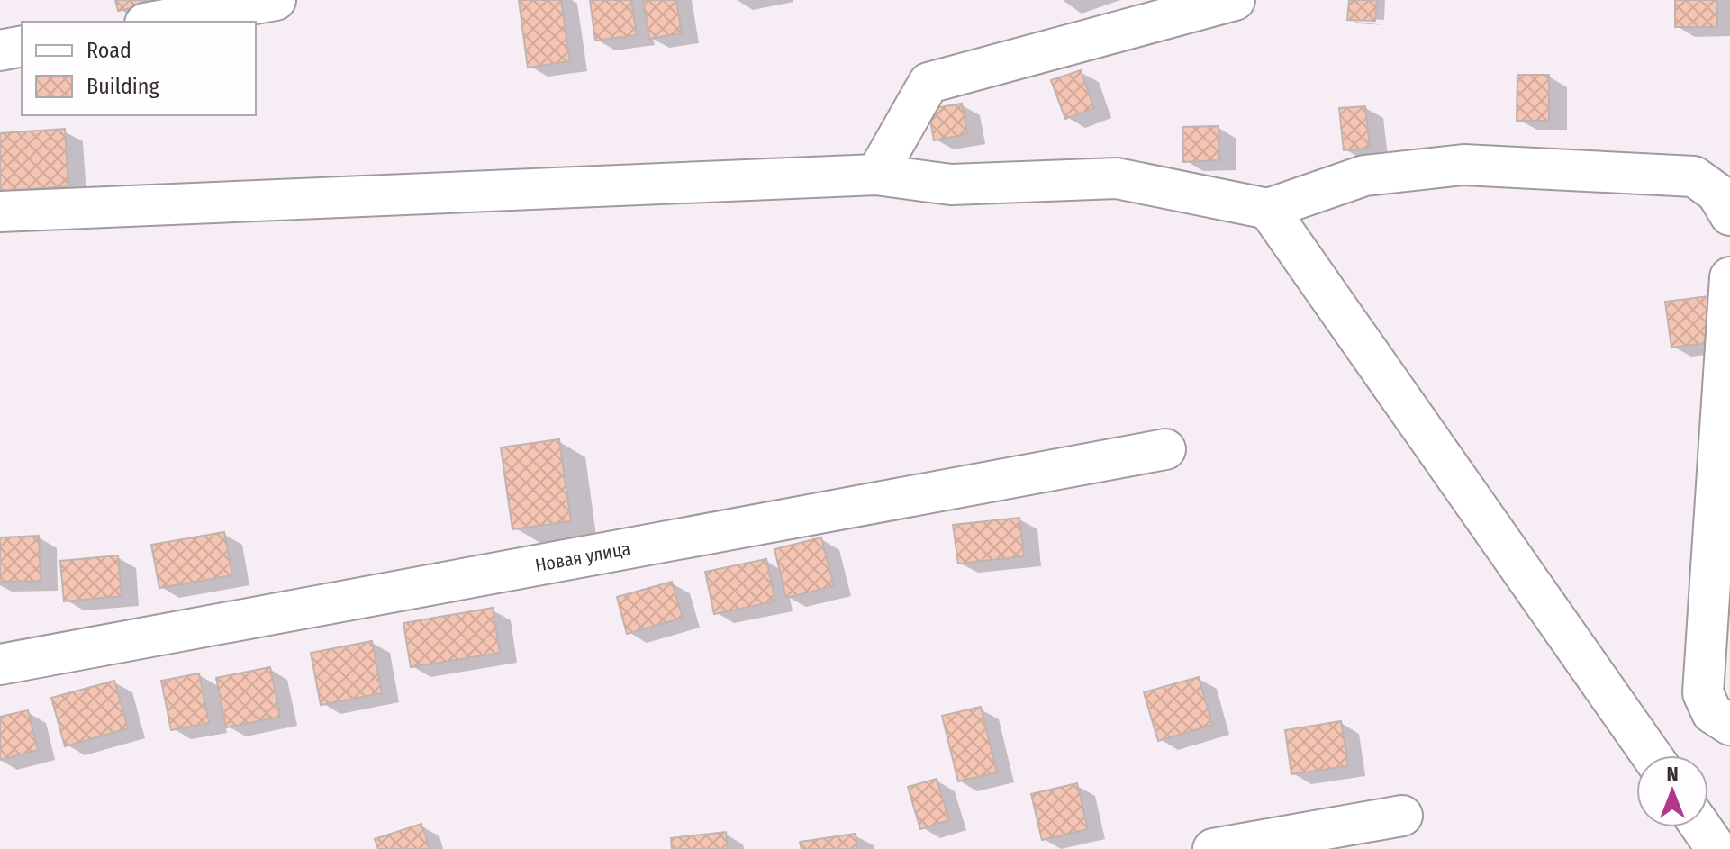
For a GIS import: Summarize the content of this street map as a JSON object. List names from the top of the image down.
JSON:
{
  "streets": {
    "street": ["Новая улица"]
  },
  "legend": ["Road", "Building"],
  "north": "top"
}
